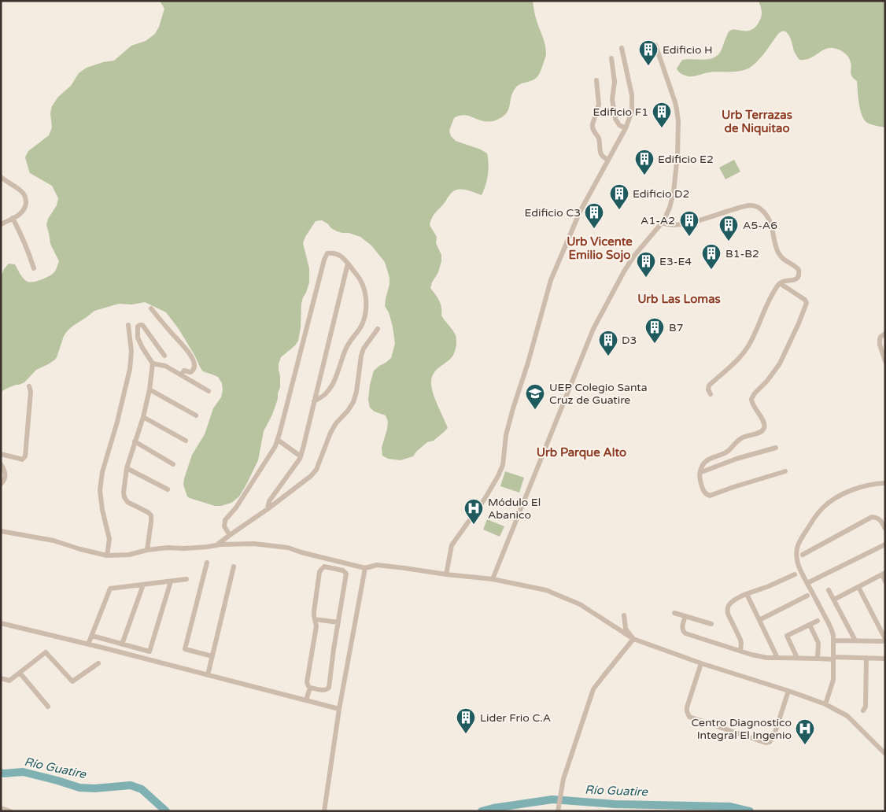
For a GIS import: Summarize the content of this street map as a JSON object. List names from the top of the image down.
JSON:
{
  "districts": [
    "Urb Terrazas de Niquitao",
    "Urb Vicente Emilio Sojo",
    "Urb Las Lomas",
    "Urb Parque Alto"
  ],
  "water": ["Río Guatire"],
  "places": {
    "building": [
      "Edificio H",
      "Edificio F1",
      "Edificio E2",
      "Edificio D2",
      "Edificio C3",
      "A1-A2",
      "A5-A6",
      "B1-B2",
      "E3-E4",
      "B7",
      "D3",
      "Lider Frio C.A"
    ],
    "school or university": ["UEP Colegio Santa Cruz de Guatire"],
    "hospital": ["Módulo El Abanico", "Centro Diagnostico Integral El Ingenio"]
  }
}
